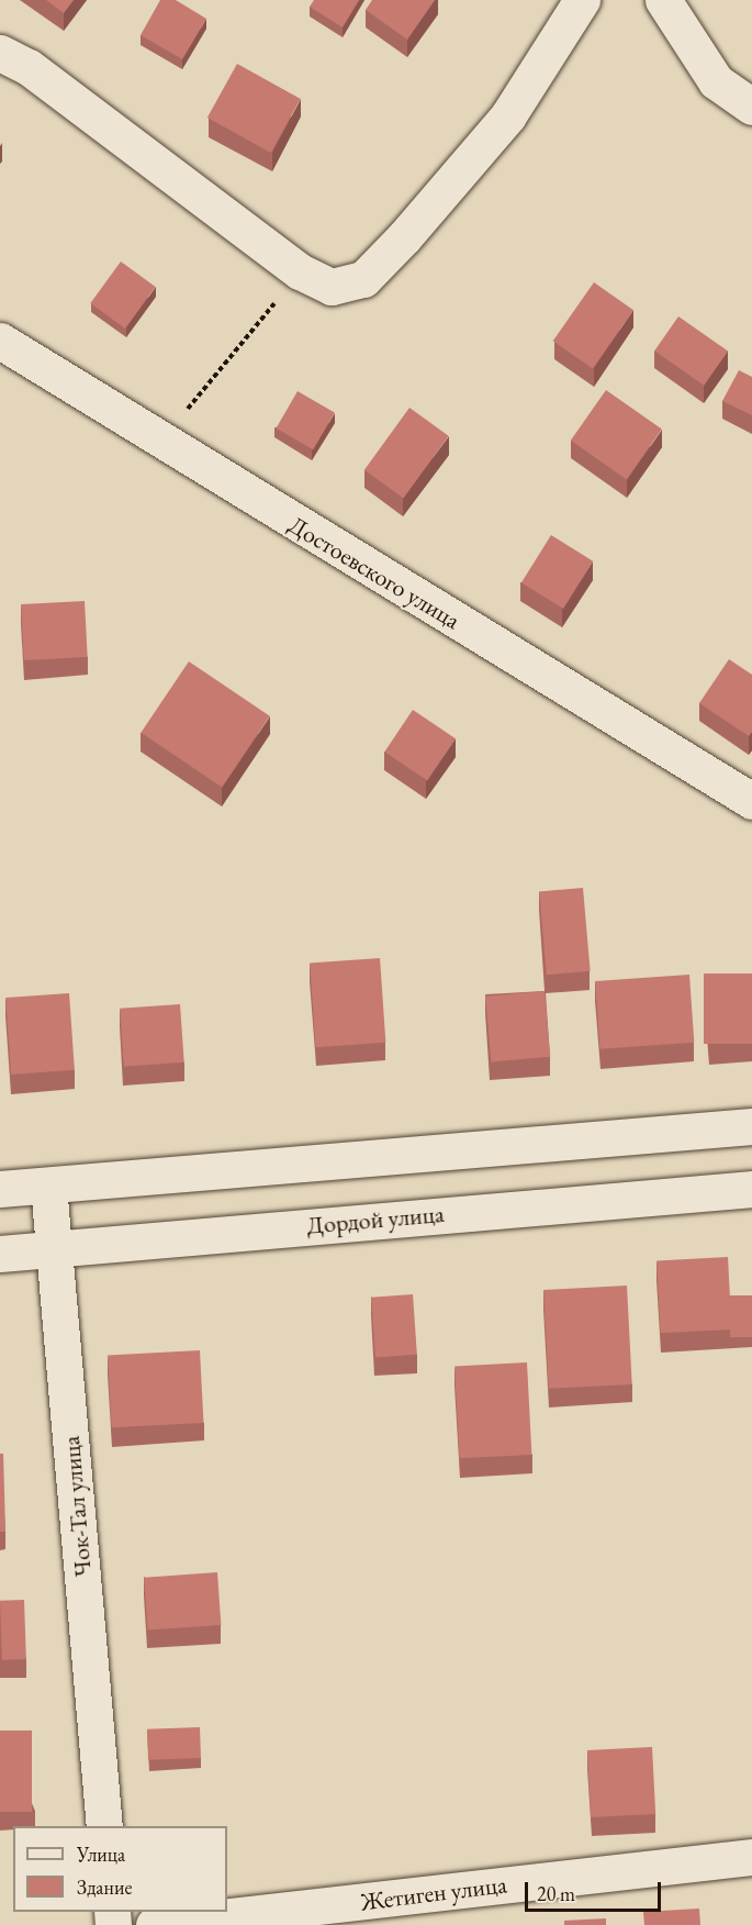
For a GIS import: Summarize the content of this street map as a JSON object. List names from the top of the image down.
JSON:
{
  "streets": {
    "street": [
      "Достоевского улица",
      "Дордой улица",
      "Чок-Тал улица",
      "Жетиген улица"
    ]
  },
  "crossings": [
    ["Дордой улица", "Чок-Тал улица"]
  ],
  "legend": ["Улица", "Здание"],
  "scale_bar": "20 m"
}
